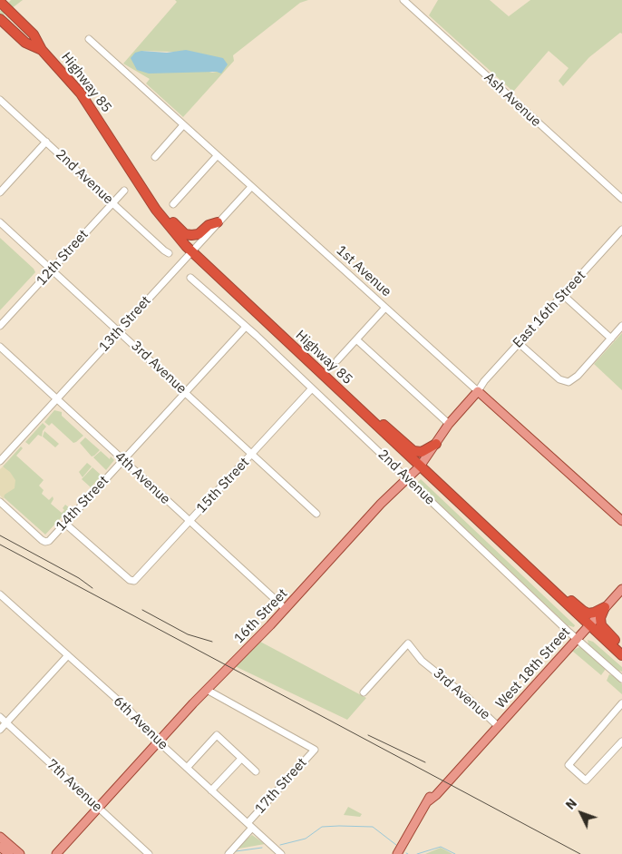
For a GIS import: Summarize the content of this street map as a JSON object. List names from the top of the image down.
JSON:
{
  "streets": {
    "highway": ["Highway 85"],
    "main road": ["1st Avenue", "16th Street", "West 18th Street"],
    "street": [
      "Ash Avenue",
      "2nd Avenue",
      "12th Street",
      "East 16th Street",
      "13th Street",
      "3rd Avenue",
      "4th Avenue",
      "15th Street",
      "14th Street",
      "6th Avenue",
      "7th Avenue",
      "17th Street"
    ]
  },
  "crossings": [
    ["Highway 85", "13th Street"],
    ["Highway 85", "16th Street"],
    ["Highway 85", "West 18th Street"],
    ["2nd Avenue", "12th Street"],
    ["2nd Avenue", "15th Street"],
    ["2nd Avenue", "14th Street"],
    ["2nd Avenue", "16th Street"],
    ["2nd Avenue", "West 18th Street"],
    ["12th Street", "3rd Avenue"],
    ["1st Avenue", "East 16th Street"],
    ["1st Avenue", "13th Street"],
    ["1st Avenue", "16th Street"],
    ["East 16th Street", "16th Street"],
    ["13th Street", "3rd Avenue"],
    ["13th Street", "4th Avenue"],
    ["3rd Avenue", "15th Street"],
    ["3rd Avenue", "14th Street"],
    ["3rd Avenue", "West 18th Street"],
    ["4th Avenue", "15th Street"],
    ["4th Avenue", "14th Street"],
    ["4th Avenue", "16th Street"],
    ["15th Street", "14th Street"],
    ["16th Street", "6th Avenue"],
    ["16th Street", "7th Avenue"],
    ["16th Street", "17th Street"],
    ["6th Avenue", "17th Street"]
  ],
  "north": "top left"
}
